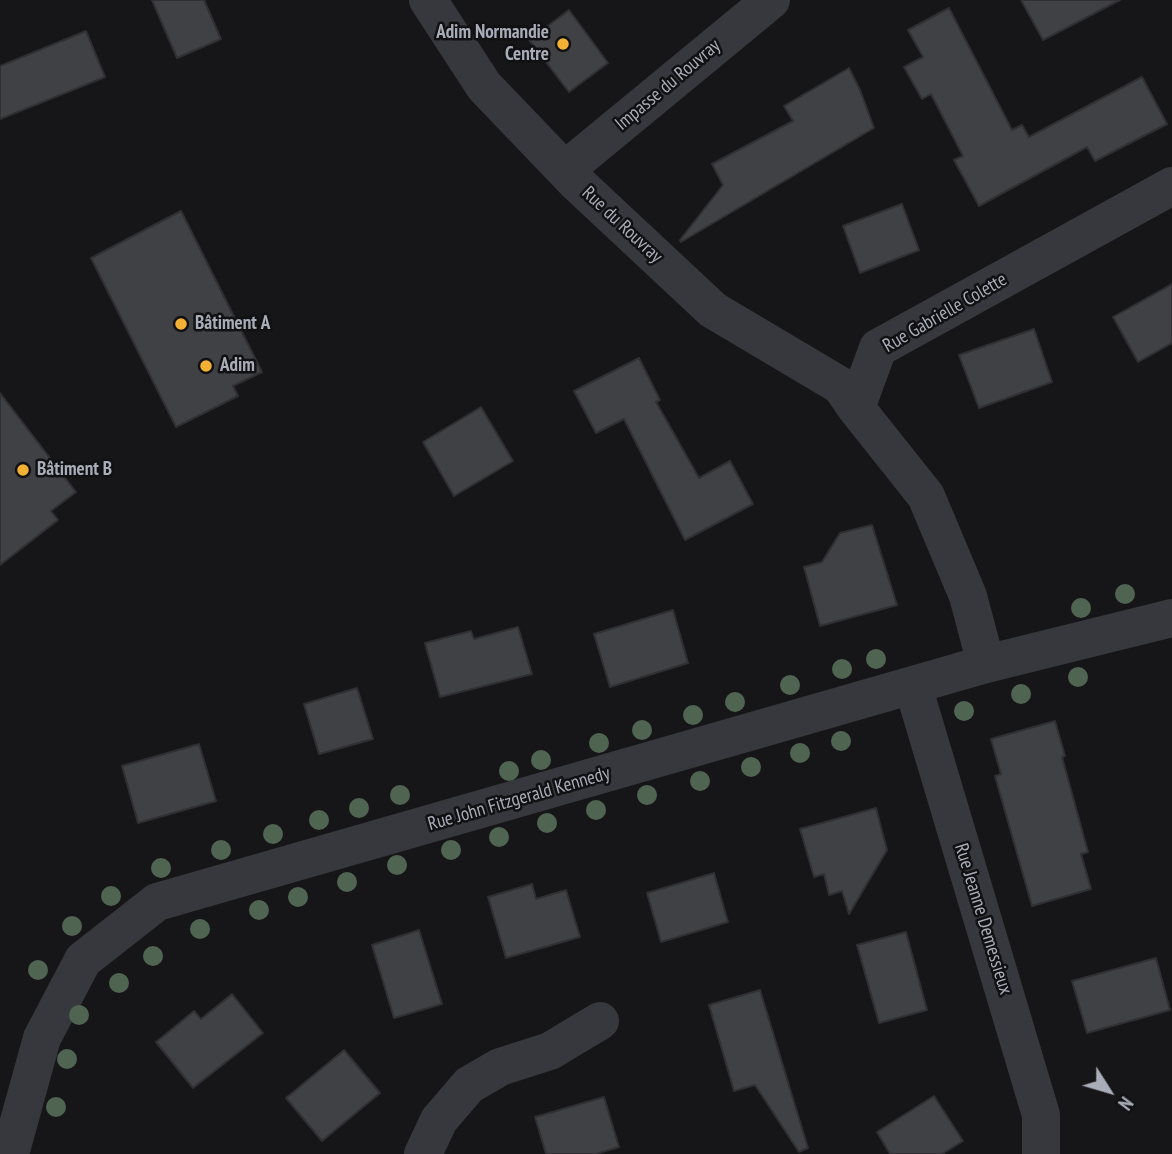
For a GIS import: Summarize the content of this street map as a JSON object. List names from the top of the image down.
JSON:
{
  "streets": {
    "street": [
      "Impasse du Rouvray",
      "Rue du Rouvray",
      "Rue Gabrielle Colette",
      "Rue John Fitzgerald Kennedy",
      "Rue Jeanne Demessieux"
    ]
  },
  "crossings": [
    ["Impasse du Rouvray", "Rue du Rouvray"],
    ["Rue du Rouvray", "Rue Gabrielle Colette"],
    ["Rue John Fitzgerald Kennedy", "Rue Jeanne Demessieux"]
  ],
  "places": [
    "Adim Normandie Centre",
    "Bâtiment A",
    "Adim",
    "Bâtiment B"
  ],
  "north": "bottom right"
}
